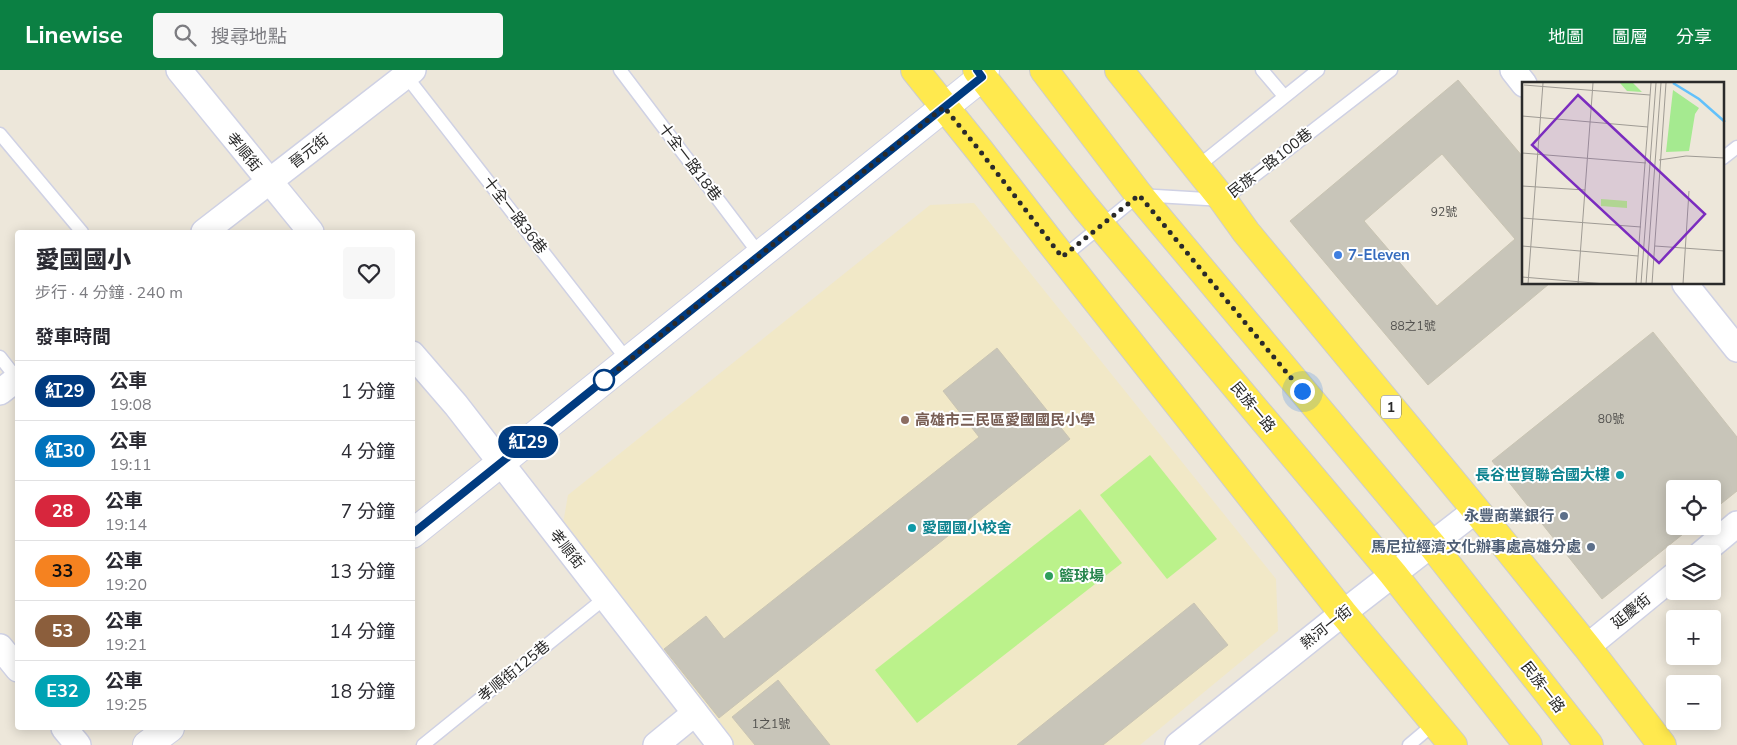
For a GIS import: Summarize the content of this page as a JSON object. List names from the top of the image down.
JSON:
{
  "streets": {
    "main road": ["民族一路", "1"],
    "street": [
      "晉元街",
      "孝順街",
      "延慶街",
      "熱河一街"
    ],
    "lane": [
      "十全一路18巷",
      "民族一路100巷",
      "十全一路36巷",
      "孝順街125巷"
    ]
  },
  "crossings": [
    ["晉元街", "孝順街"],
    ["晉元街", "十全一路36巷"],
    ["孝順街", "孝順街125巷"],
    ["民族一路100巷", "民族一路"],
    ["民族一路100巷", "1"],
    ["民族一路", "熱河一街"],
    ["1", "延慶街"],
    ["1", "熱河一街"]
  ],
  "places": [
    "7-Eleven",
    "高雄市三民區愛國國民小學",
    "長谷世貿聯合國大樓",
    "永豐商業銀行",
    "愛國國小校舍",
    "馬尼拉經濟文化辦事處高雄分處",
    "籃球場"
  ],
  "lines": ["bus line 紅29"],
  "house_numbers": [
    "92號",
    "88之1號",
    "80號",
    "1之1號"
  ],
  "page": {
    "header": "Linewise",
    "search": "搜尋地點",
    "nav": ["地圖", "圖層", "分享"],
    "on_map": "紅29",
    "heading": [
      ["愛國國小", "步行 · 4 分鐘 · 240 m"],
      "發車時間"
    ],
    "list": [
      {
        "mark": "紅29",
        "name": "公車",
        "note": "19:08",
        "value": "1 分鐘"
      },
      {
        "mark": "紅30",
        "name": "公車",
        "note": "19:11",
        "value": "4 分鐘"
      },
      {
        "mark": "28",
        "name": "公車",
        "note": "19:14",
        "value": "7 分鐘"
      },
      {
        "mark": "33",
        "name": "公車",
        "note": "19:20",
        "value": "13 分鐘"
      },
      {
        "mark": "53",
        "name": "公車",
        "note": "19:21",
        "value": "14 分鐘"
      },
      {
        "mark": "E32",
        "name": "公車",
        "note": "19:25",
        "value": "18 分鐘"
      }
    ],
    "map_buttons": ["+", "−"]
  }
}
